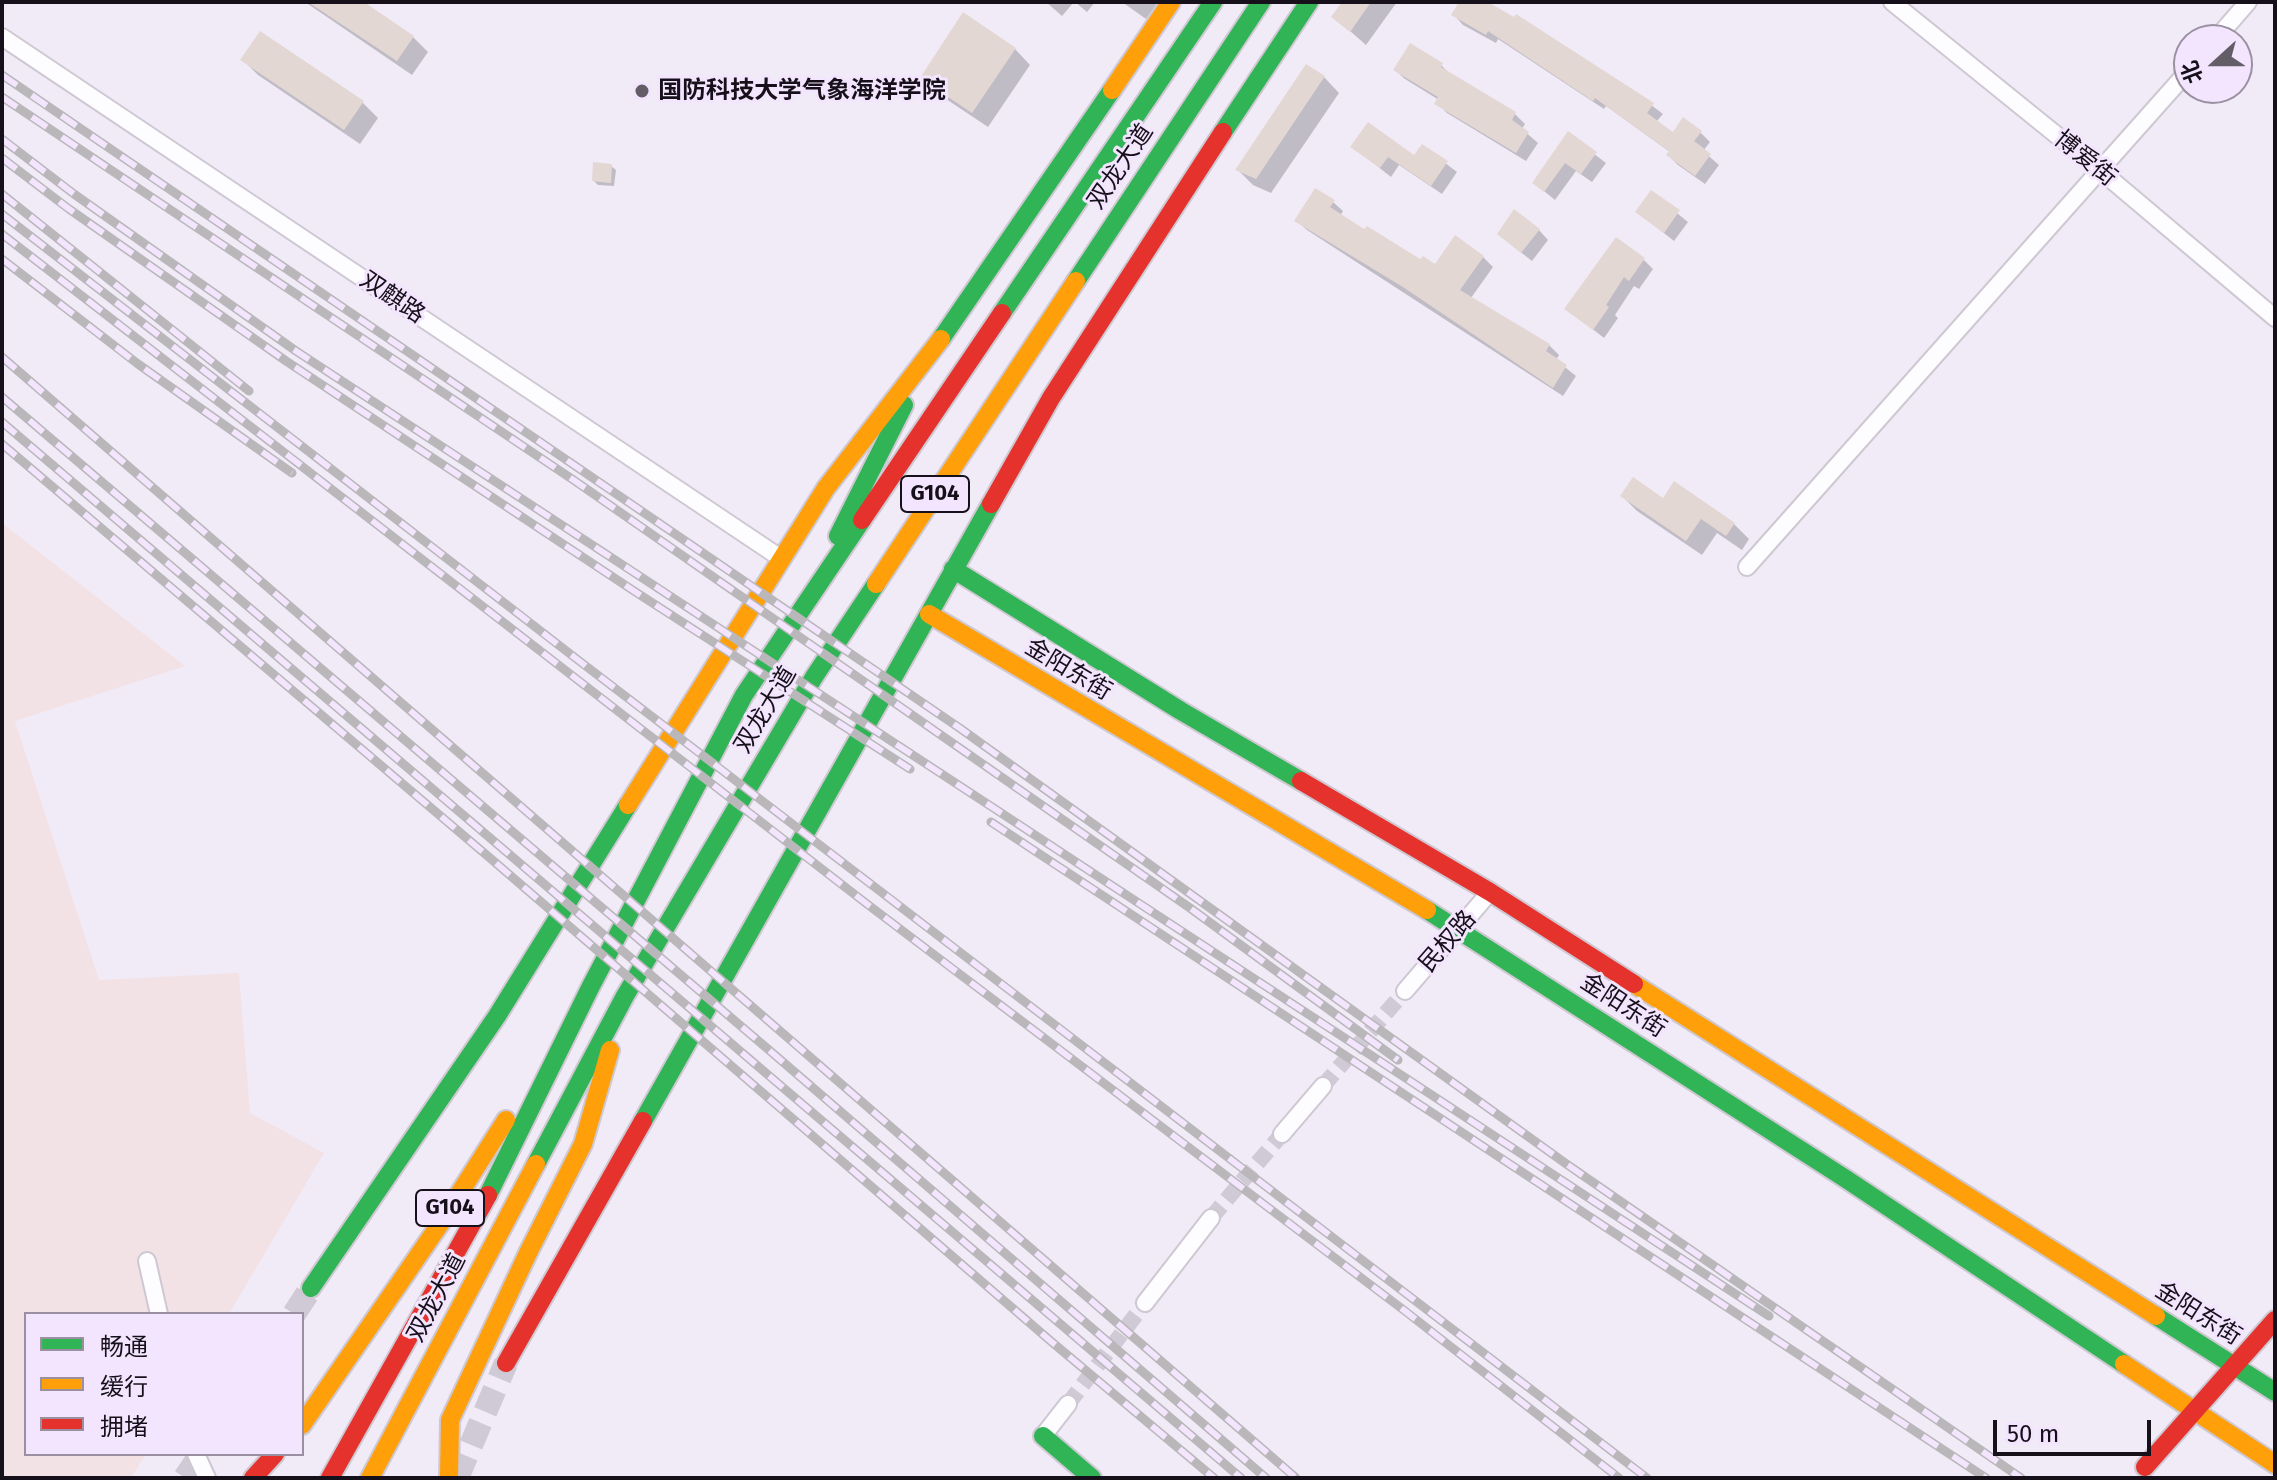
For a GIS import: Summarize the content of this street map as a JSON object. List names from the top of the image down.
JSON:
{
  "streets": {
    "main road": ["双龙大道", "G104", "金阳东街"],
    "street": ["博爱街", "双麒路", "民权路"]
  },
  "crossings": [
    ["双龙大道", "G104"],
    ["金阳东街", "民权路"]
  ],
  "places": ["国防科技大学气象海洋学院"],
  "legend": ["畅通", "缓行", "拥堵"],
  "scale_bar": "50 m",
  "north": "left"
}
